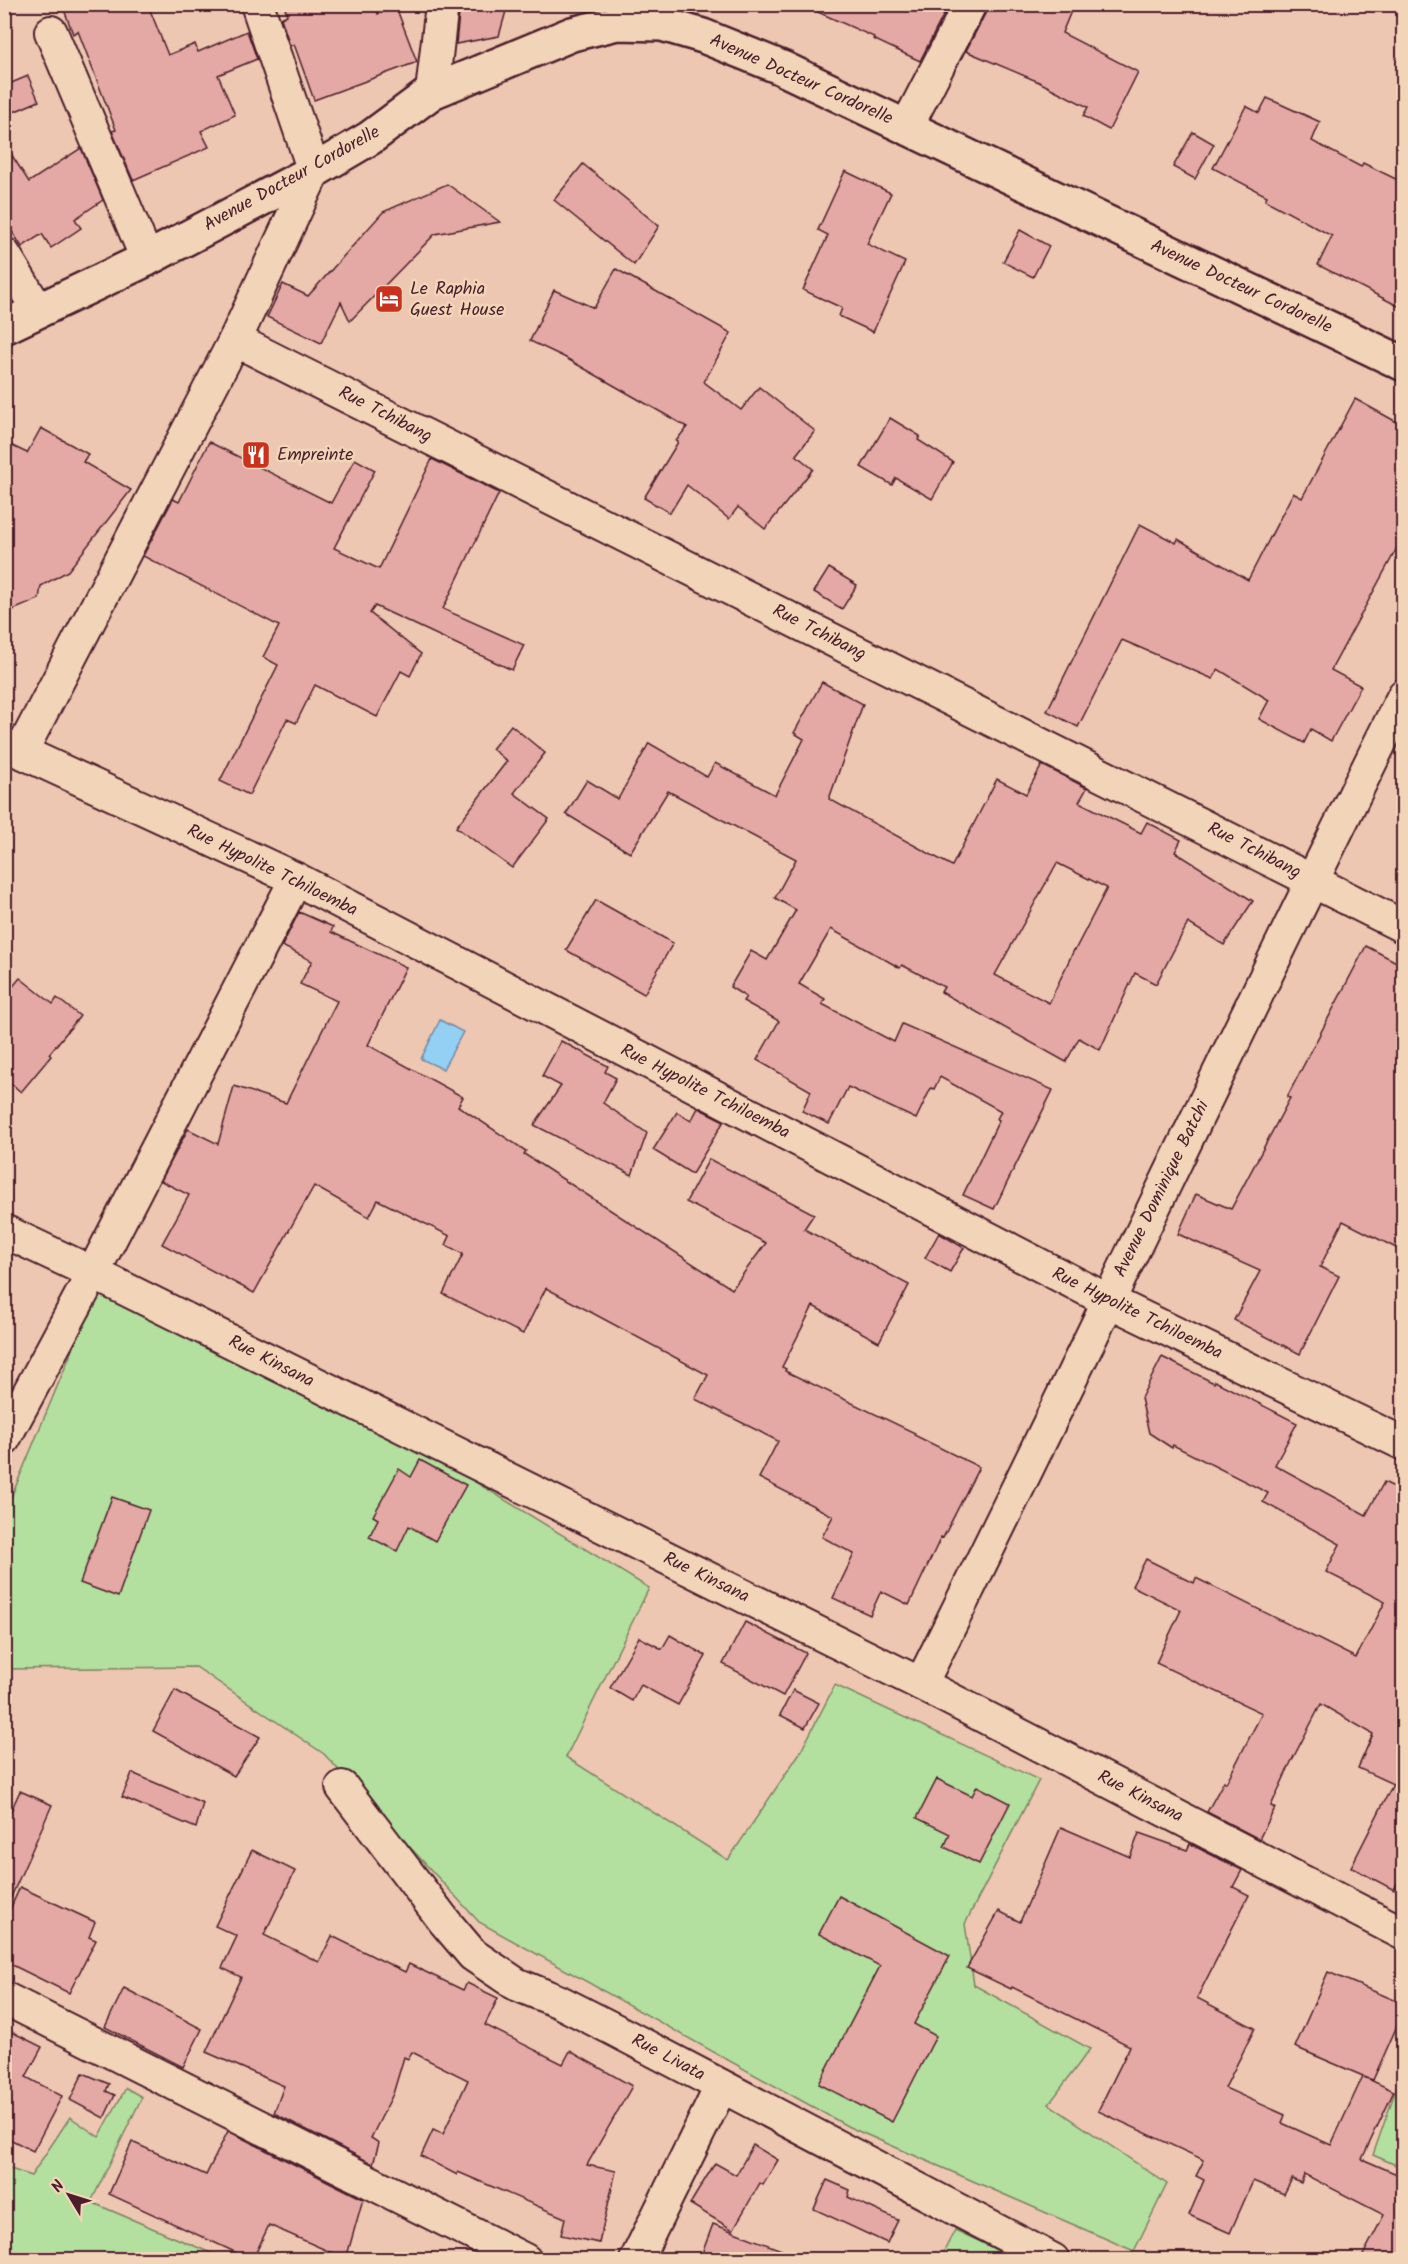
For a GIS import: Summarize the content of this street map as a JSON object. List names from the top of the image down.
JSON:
{
  "streets": {
    "street": [
      "Avenue Docteur Cordorelle",
      "Rue Tchibang",
      "Rue Hypolite Tchiloemba",
      "Avenue Dominique Batchi",
      "Rue Kinsana",
      "Rue Livata"
    ]
  },
  "crossings": [
    ["Rue Tchibang", "Avenue Dominique Batchi"],
    ["Rue Hypolite Tchiloemba", "Avenue Dominique Batchi"],
    ["Avenue Dominique Batchi", "Rue Kinsana"]
  ],
  "places": {
    "hotel": ["Le Raphia Guest House"],
    "restaurant": ["Empreinte"]
  },
  "north": "top left"
}
